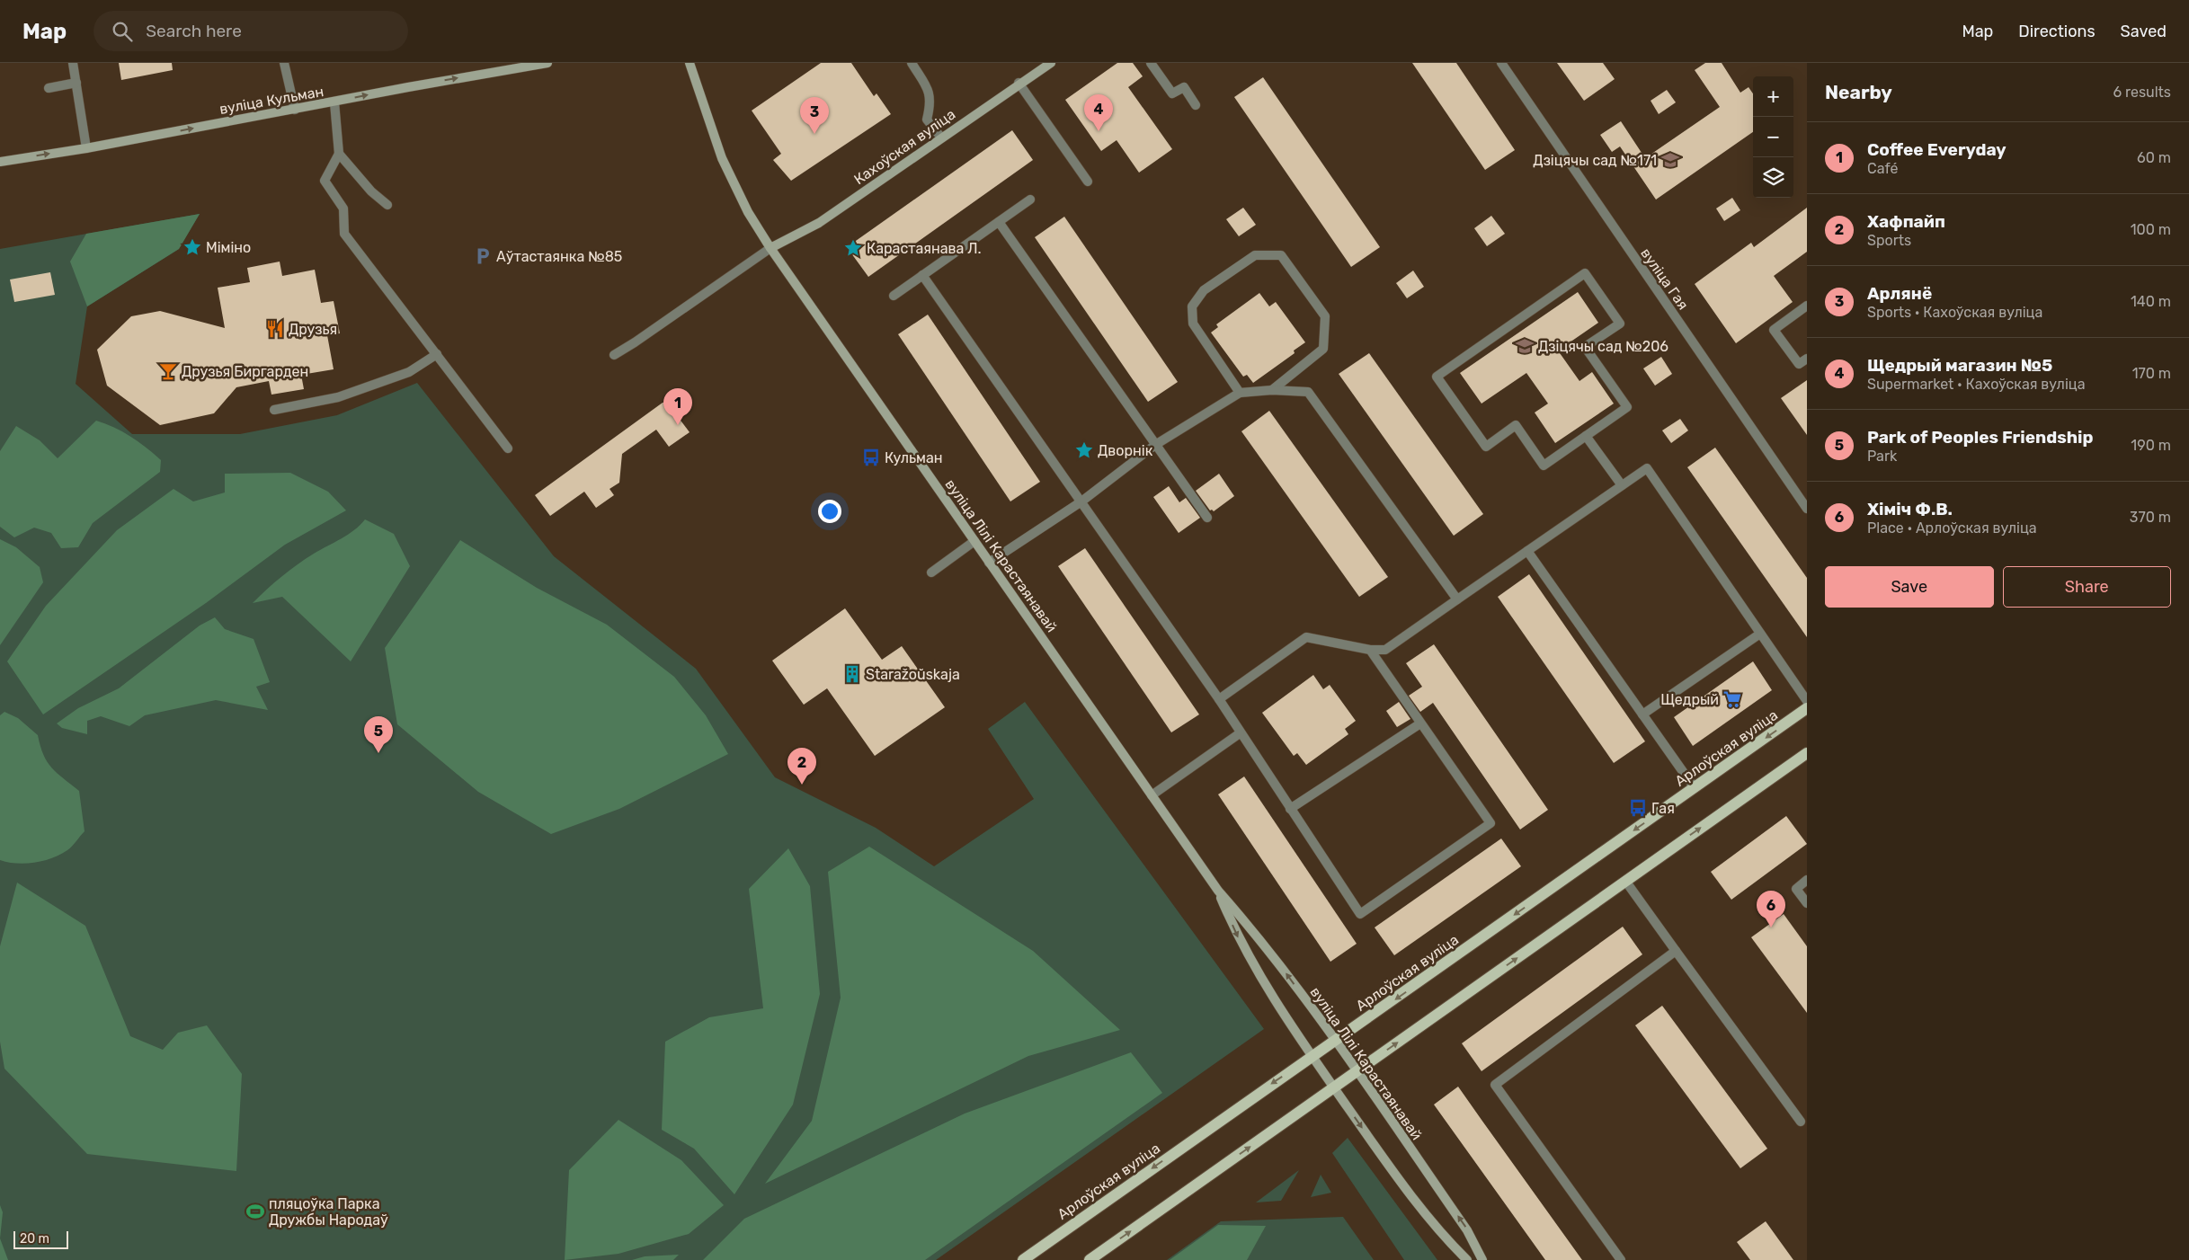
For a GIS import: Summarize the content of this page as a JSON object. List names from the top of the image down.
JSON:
{
  "streets": {
    "main road": [
      "вуліца Кульман",
      "Кахоўская вуліца",
      "вуліца Лілі Карастаянавай",
      "Арлоўская вуліца"
    ],
    "street": ["вуліца Гая"]
  },
  "crossings": [
    ["Кахоўская вуліца", "вуліца Лілі Карастаянавай"],
    ["вуліца Лілі Карастаянавай", "Арлоўская вуліца"]
  ],
  "one_way": ["вуліца Кульман"],
  "places": {
    "school or university": ["Дзіцячы сад №171", "Дзіцячы сад №206"],
    "place": ["Міміно", "Карастаянава Л.", "Дворнік"],
    "parking": ["Аўтастаянка №85"],
    "restaurant": ["Друзья"],
    "bar": ["Друзья Биргарден"],
    "bus stop": ["Кульман", "Гая"],
    "building": ["Staražoŭskaja"],
    "supermarket": ["Щедрый"],
    "sports": ["пляцоўка Парка Дружбы Народаў"]
  },
  "scale_bar": "20 m",
  "page": {
    "header": "Map",
    "search": "Search here",
    "nav": ["Map", "Directions", "Saved"],
    "heading": ["Nearby", "6 results"],
    "map_buttons": ["+", "−"],
    "pins": [
      "4",
      "3",
      "1",
      "5",
      "2",
      "6"
    ],
    "list": [
      {
        "mark": "1",
        "name": "Coffee Everyday",
        "note": "Café",
        "value": "60 m"
      },
      {
        "mark": "2",
        "name": "Хафпайп",
        "note": "Sports",
        "value": "100 m"
      },
      {
        "mark": "3",
        "name": "Арлянё",
        "note": "Sports · Кахоўская вуліца",
        "value": "140 m"
      },
      {
        "mark": "4",
        "name": "Щедрый магазин №5",
        "note": "Supermarket · Кахоўская вуліца",
        "value": "170 m"
      },
      {
        "mark": "5",
        "name": "Park of Peoples Friendship",
        "note": "Park",
        "value": "190 m"
      },
      {
        "mark": "6",
        "name": "Хіміч Ф.В.",
        "note": "Place · Арлоўская вуліца",
        "value": "370 m"
      }
    ],
    "buttons": ["Save", "Share"],
    "scale": "20 m"
  }
}
